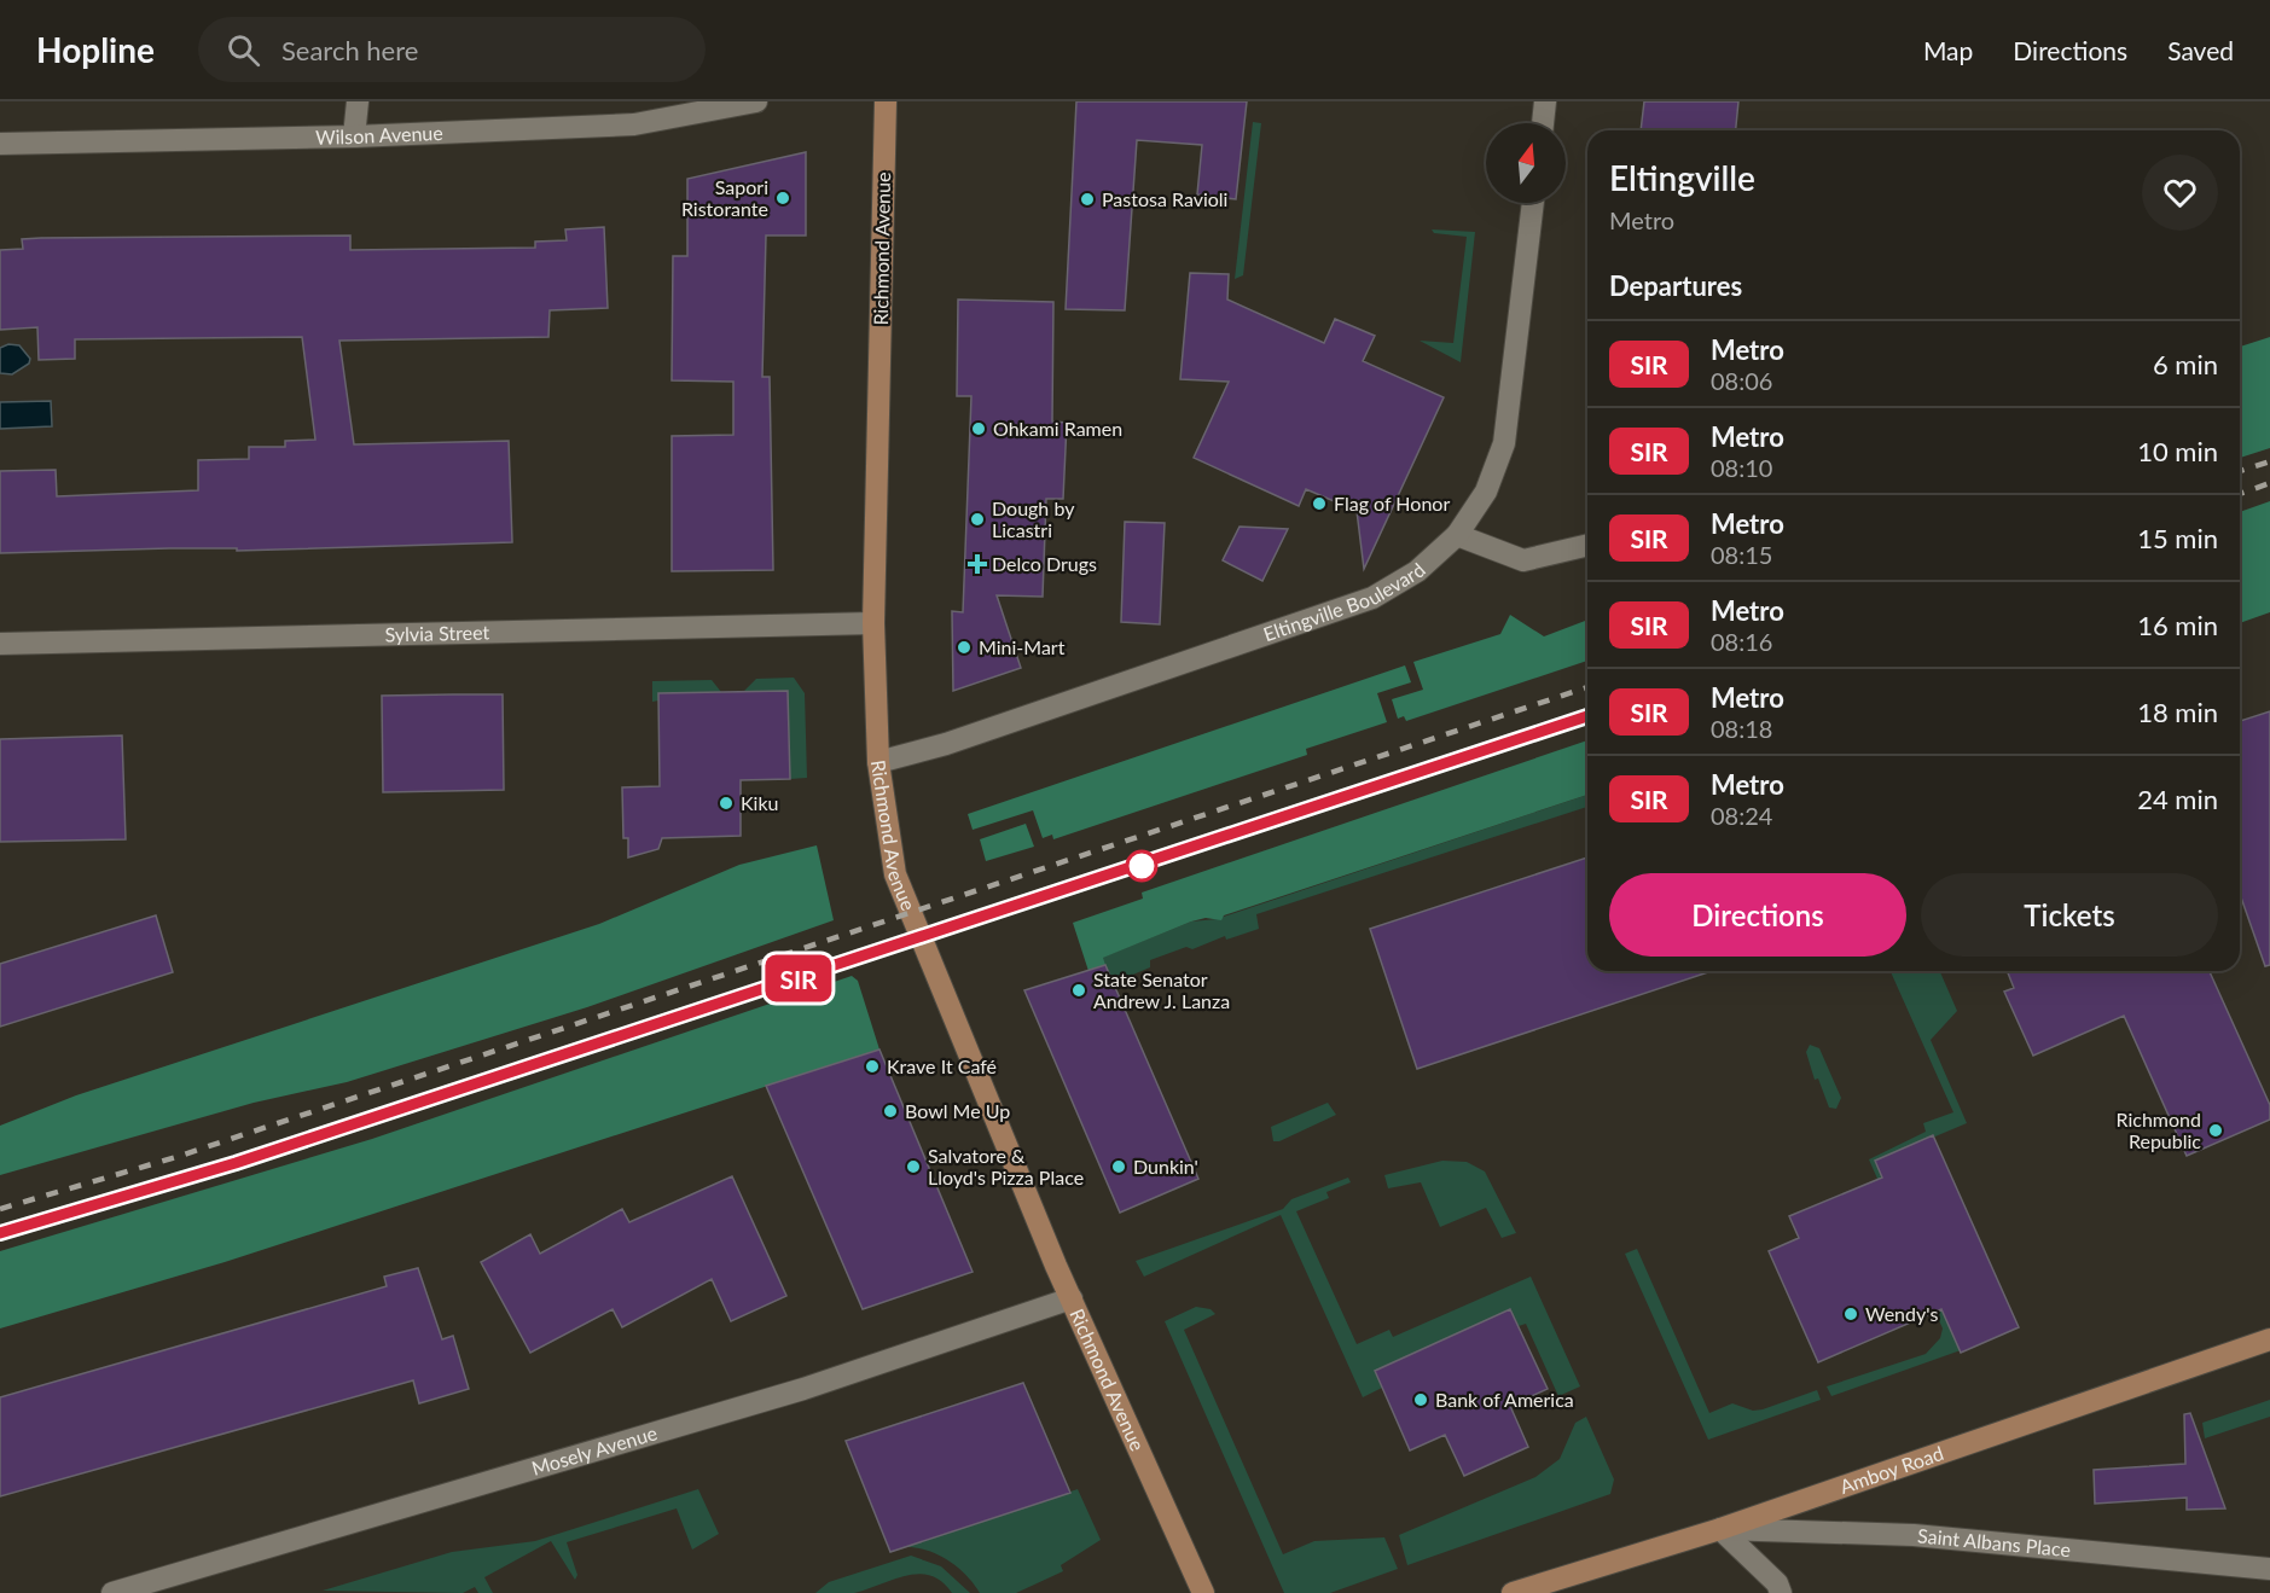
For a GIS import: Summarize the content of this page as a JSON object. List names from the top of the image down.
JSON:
{
  "streets": {
    "main road": ["Richmond Avenue", "Amboy Road"],
    "street": [
      "Wilson Avenue",
      "Eltingville Boulevard",
      "Sylvia Street",
      "Mosely Avenue",
      "Saint Albans Place"
    ]
  },
  "crossings": [
    ["Richmond Avenue", "Eltingville Boulevard"],
    ["Richmond Avenue", "Sylvia Street"],
    ["Richmond Avenue", "Mosely Avenue"],
    ["Amboy Road", "Saint Albans Place"]
  ],
  "places": {
    "other": [
      "Sapori Ristorante",
      "Pastosa Ravioli",
      "Ohkami Ramen",
      "Flag of Honor",
      "Dough by Licastri",
      "Mini-Mart",
      "Kiku",
      "State Senator Andrew J. Lanza",
      "Krave It Café",
      "Bowl Me Up",
      "Richmond Republic",
      "Salvatore & Lloyd's Pizza Place",
      "Dunkin'",
      "Wendy's",
      "Bank of America"
    ],
    "health": ["Delco Drugs"]
  },
  "lines": ["metro line SIR"],
  "north": "top",
  "page": {
    "header": "Hopline",
    "search": "Search here",
    "nav": ["Map", "Directions", "Saved"],
    "on_map": "SIR",
    "heading": [
      ["Eltingville", "Metro"],
      "Departures"
    ],
    "list": [
      {
        "mark": "SIR",
        "name": "Metro",
        "note": "08:06",
        "value": "6 min"
      },
      {
        "mark": "SIR",
        "name": "Metro",
        "note": "08:10",
        "value": "10 min"
      },
      {
        "mark": "SIR",
        "name": "Metro",
        "note": "08:15",
        "value": "15 min"
      },
      {
        "mark": "SIR",
        "name": "Metro",
        "note": "08:16",
        "value": "16 min"
      },
      {
        "mark": "SIR",
        "name": "Metro",
        "note": "08:18",
        "value": "18 min"
      },
      {
        "mark": "SIR",
        "name": "Metro",
        "note": "08:24",
        "value": "24 min"
      }
    ],
    "buttons": ["Directions", "Tickets"]
  }
}
